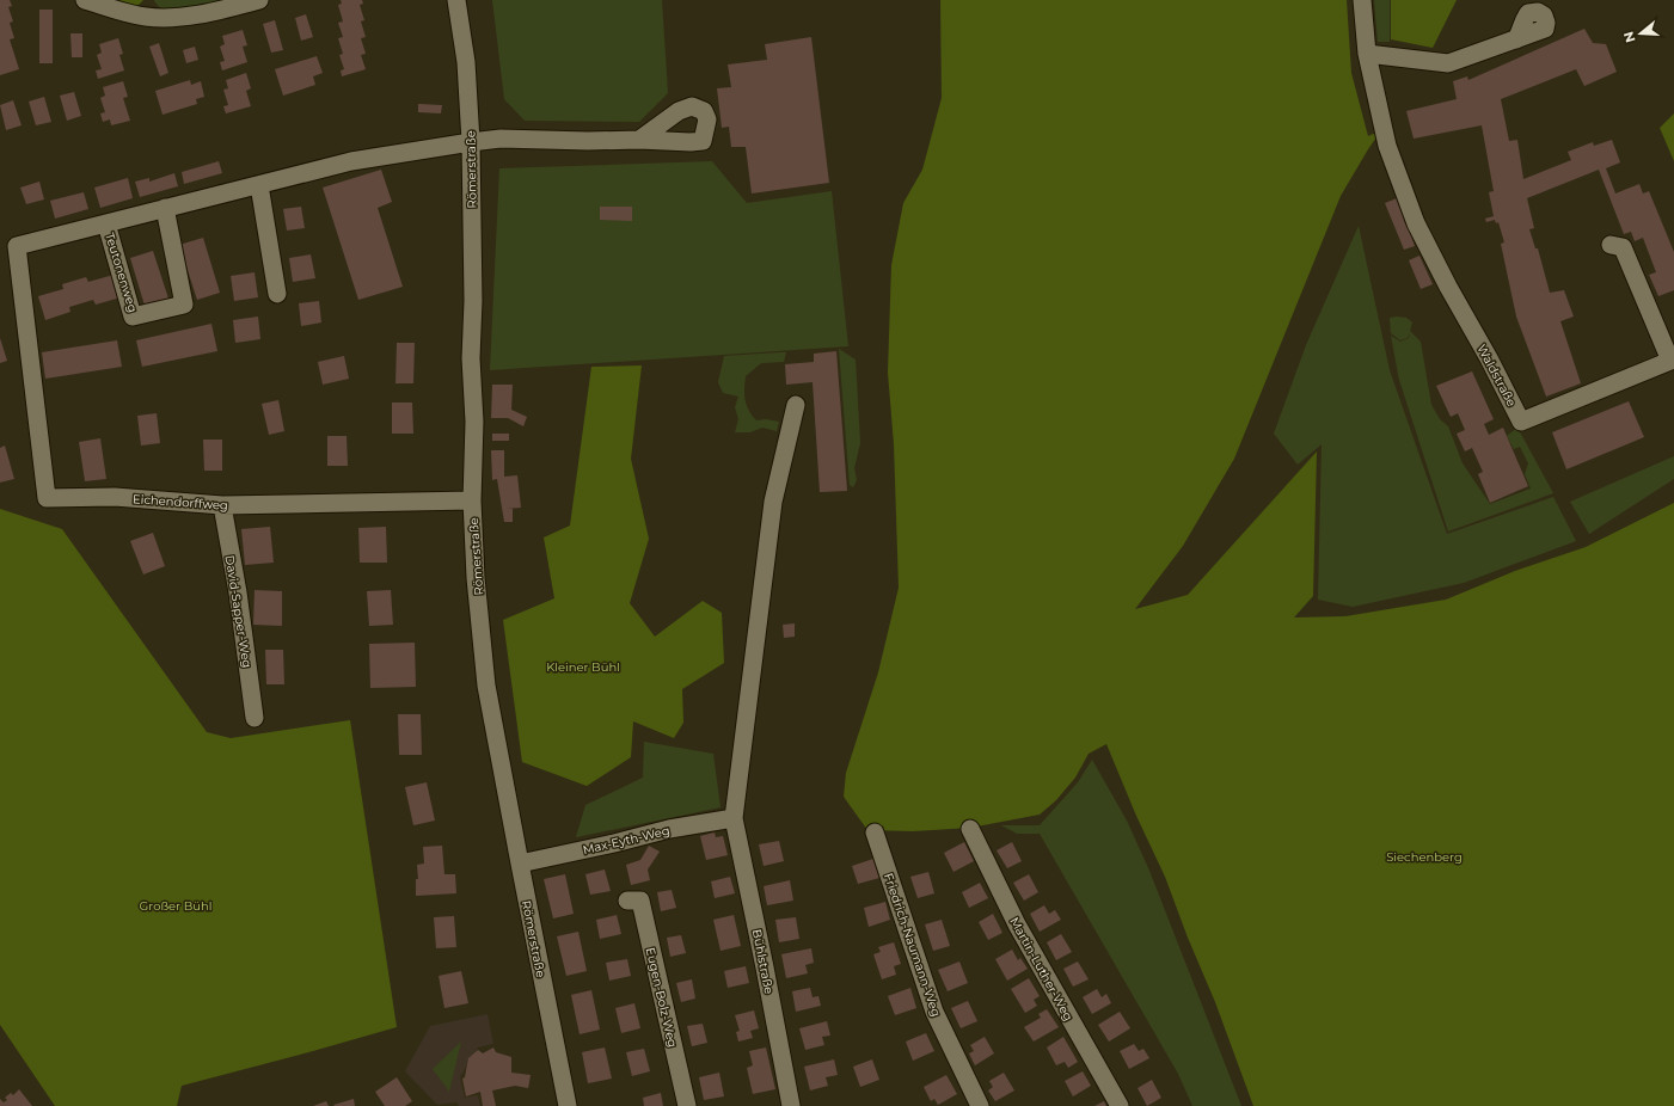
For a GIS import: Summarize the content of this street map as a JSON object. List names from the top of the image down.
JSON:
{
  "streets": {
    "street": [
      "Römerstraße",
      "Teutonenweg",
      "Waldstraße",
      "Eichendorffweg",
      "David-Sapper-Weg",
      "Max-Eyth-Weg",
      "Friedrich-Naumann-Weg",
      "Bühlstraße",
      "Martin-Luther-Weg",
      "Eugen-Bolz-Weg"
    ]
  },
  "crossings": [
    ["Römerstraße", "Teutonenweg"],
    ["Römerstraße", "Eichendorffweg"],
    ["Römerstraße", "Max-Eyth-Weg"],
    ["Teutonenweg", "Eichendorffweg"],
    ["Eichendorffweg", "David-Sapper-Weg"],
    ["Max-Eyth-Weg", "Bühlstraße"]
  ],
  "parks": ["Kleiner Bühl", "Siechenberg", "Großer Bühl"],
  "north": "left"
}
